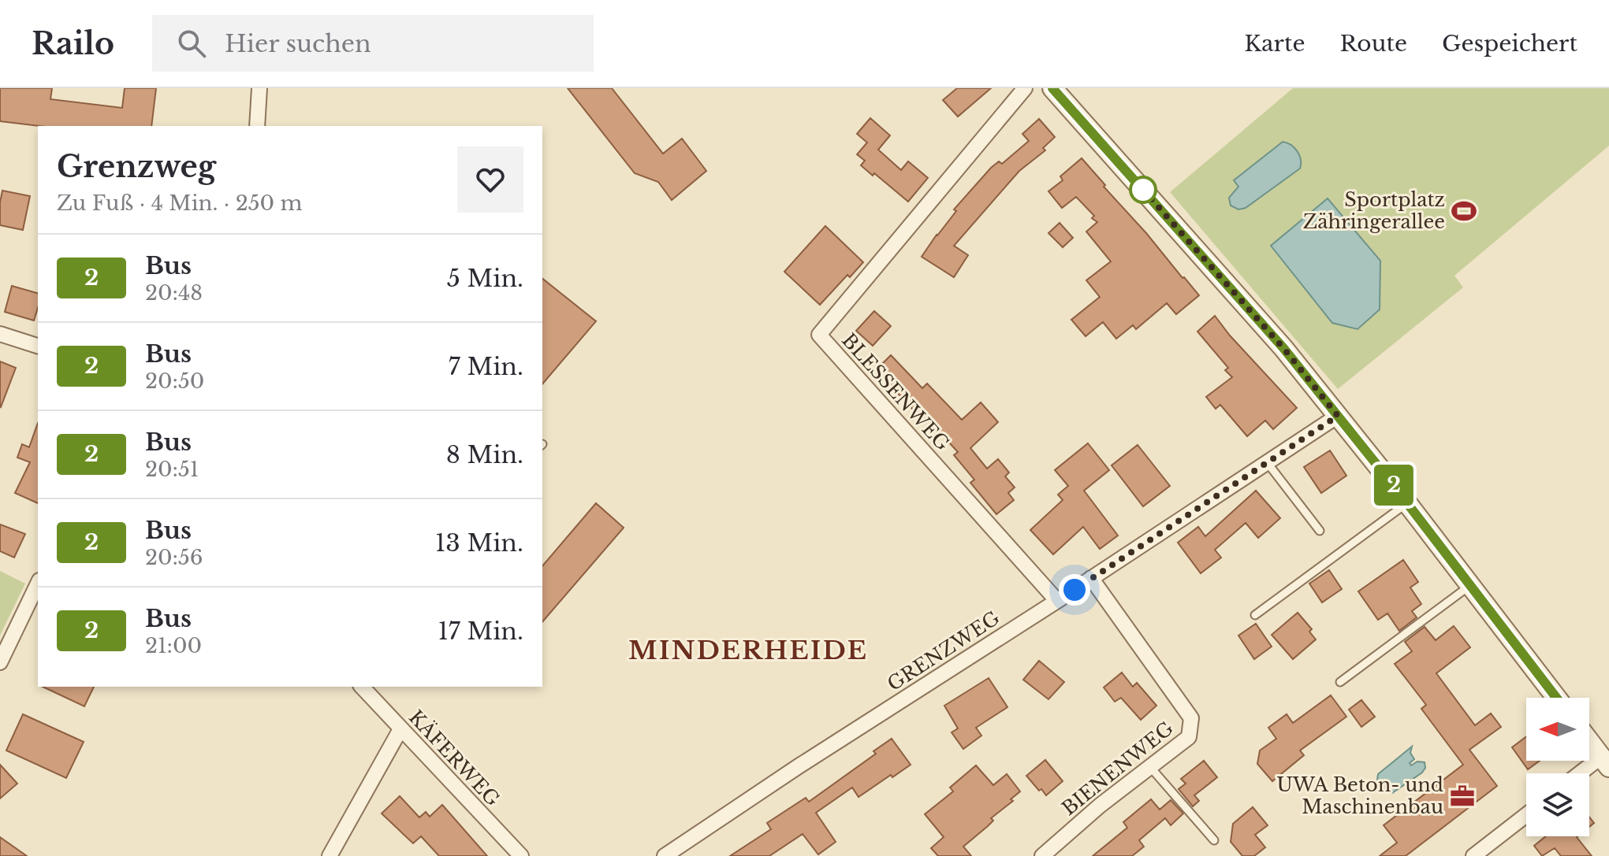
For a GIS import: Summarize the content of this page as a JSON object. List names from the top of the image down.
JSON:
{
  "streets": {
    "street": [
      "BLESSENWEG",
      "GRENZWEG",
      "KÄFERWEG",
      "BIENENWEG"
    ]
  },
  "crossings": [
    ["BLESSENWEG", "GRENZWEG"],
    ["GRENZWEG", "BIENENWEG"]
  ],
  "districts": ["MINDERHEIDE"],
  "places": {
    "sports": ["Sportplatz Zähringerallee"],
    "office": ["UWA Beton- und Maschinenbau"]
  },
  "lines": ["bus line 2"],
  "north": "left",
  "page": {
    "header": "Railo",
    "search": "Hier suchen",
    "nav": ["Karte", "Route", "Gespeichert"],
    "on_map": "2",
    "heading": ["Grenzweg", "Zu Fuß · 4 Min. · 250 m"],
    "list": [
      {
        "mark": "2",
        "name": "Bus",
        "note": "20:48",
        "value": "5 Min."
      },
      {
        "mark": "2",
        "name": "Bus",
        "note": "20:50",
        "value": "7 Min."
      },
      {
        "mark": "2",
        "name": "Bus",
        "note": "20:51",
        "value": "8 Min."
      },
      {
        "mark": "2",
        "name": "Bus",
        "note": "20:56",
        "value": "13 Min."
      },
      {
        "mark": "2",
        "name": "Bus",
        "note": "21:00",
        "value": "17 Min."
      }
    ]
  }
}
